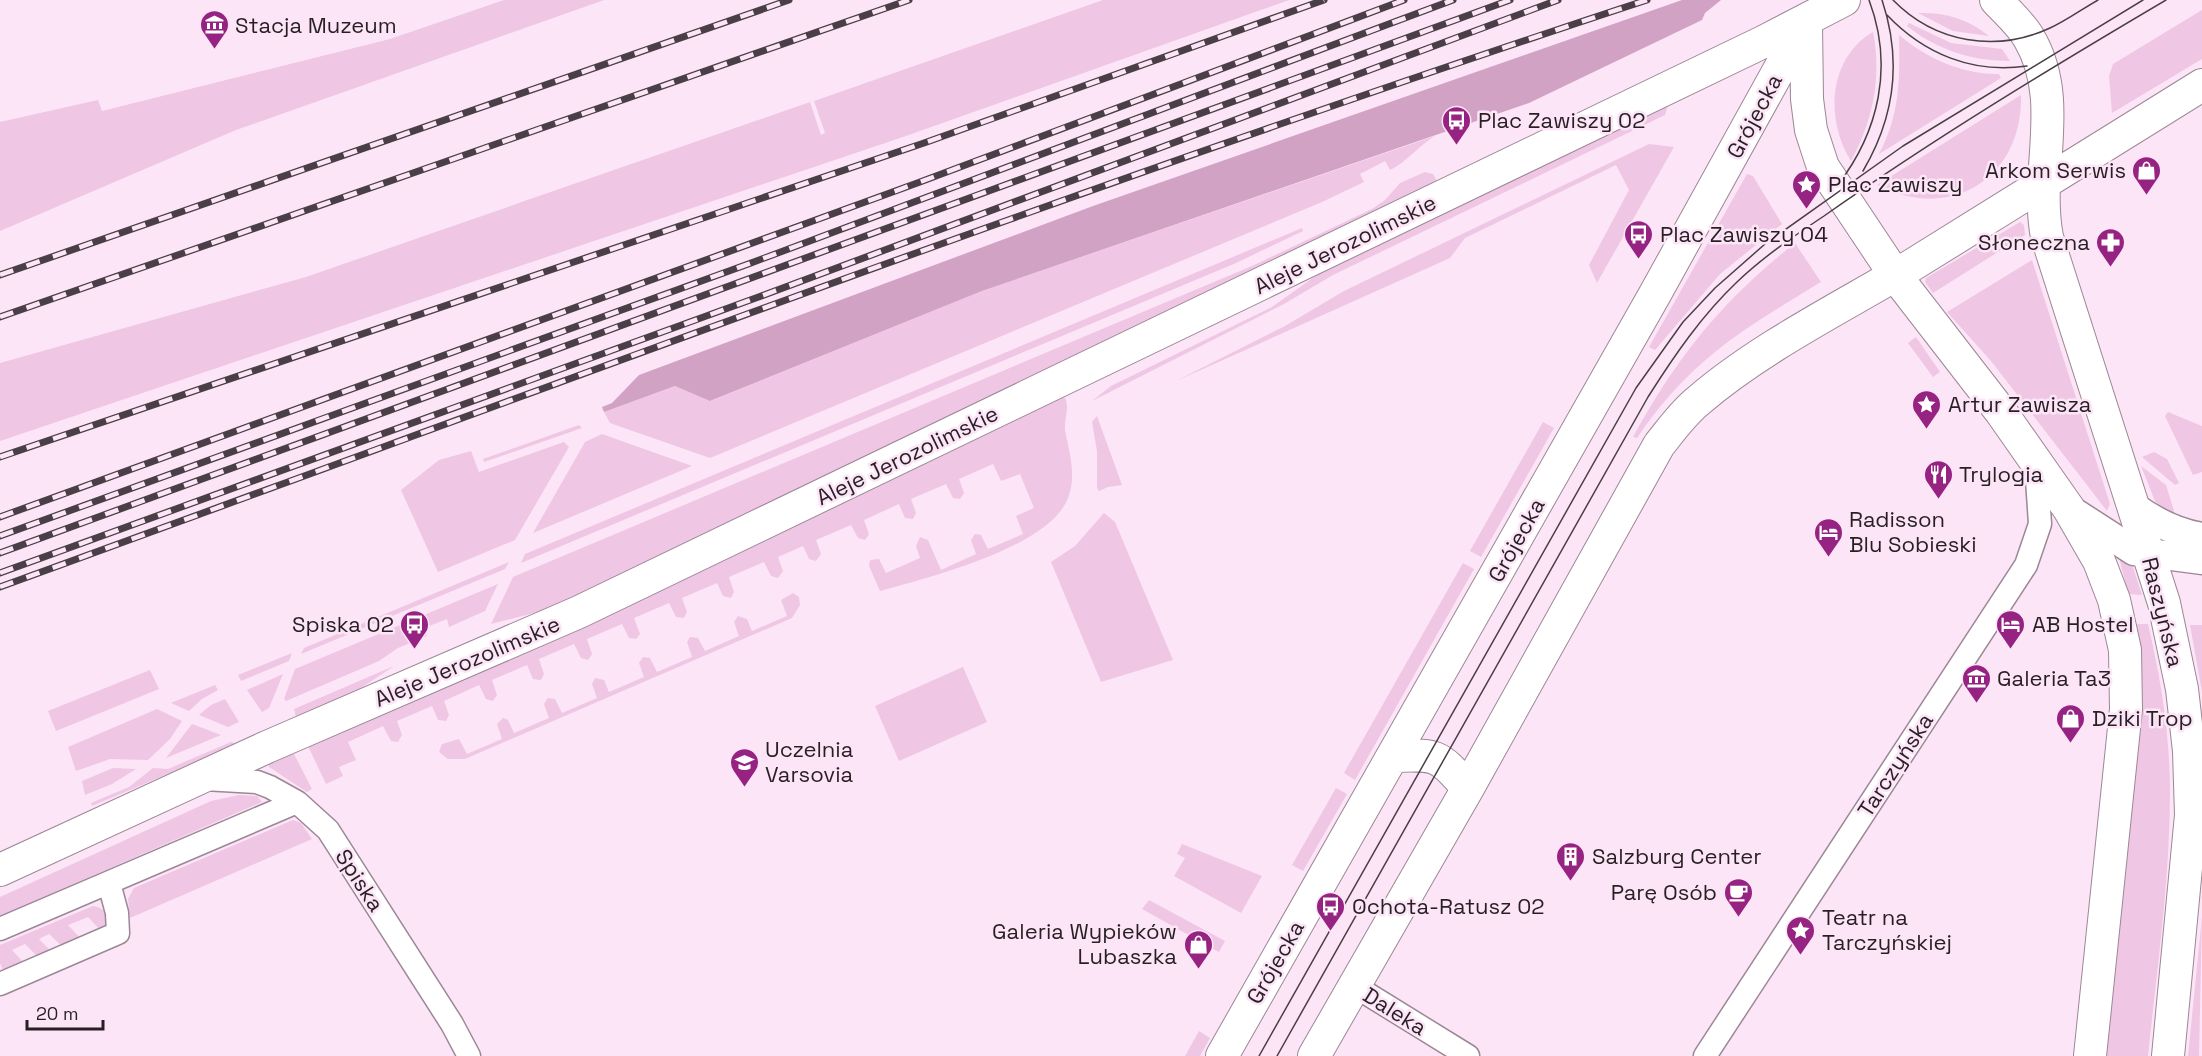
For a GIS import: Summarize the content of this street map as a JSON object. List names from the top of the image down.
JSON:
{
  "streets": {
    "main road": ["Grójecka", "Aleje Jerozolimskie", "Raszyńska"],
    "street": ["Tarczyńska", "Spiska", "Daleka"]
  },
  "crossings": [
    ["Grójecka", "Aleje Jerozolimskie"],
    ["Grójecka", "Raszyńska"],
    ["Aleje Jerozolimskie", "Raszyńska"],
    ["Aleje Jerozolimskie", "Spiska"],
    ["Raszyńska", "Tarczyńska"]
  ],
  "places": {
    "museum": ["Stacja Muzeum", "Galeria Ta3"],
    "bus stop": [
      "Plac Zawiszy 02",
      "Plac Zawiszy 04",
      "Spiska 02",
      "Ochota-Ratusz 02"
    ],
    "shop": ["Arkom Serwis", "Dziki Trop", "Galeria Wypieków Lubaszka"],
    "place": ["Plac Zawiszy", "Artur Zawisza", "Teatr na Tarczyńskiej"],
    "pharmacy": ["Słoneczna"],
    "restaurant": ["Trylogia"],
    "hotel": ["Radisson Blu Sobieski", "AB Hostel"],
    "school or university": ["Uczelnia Varsovia"],
    "building": ["Salzburg Center"],
    "cafe": ["Parę Osób"]
  },
  "scale_bar": "20 m"
}
